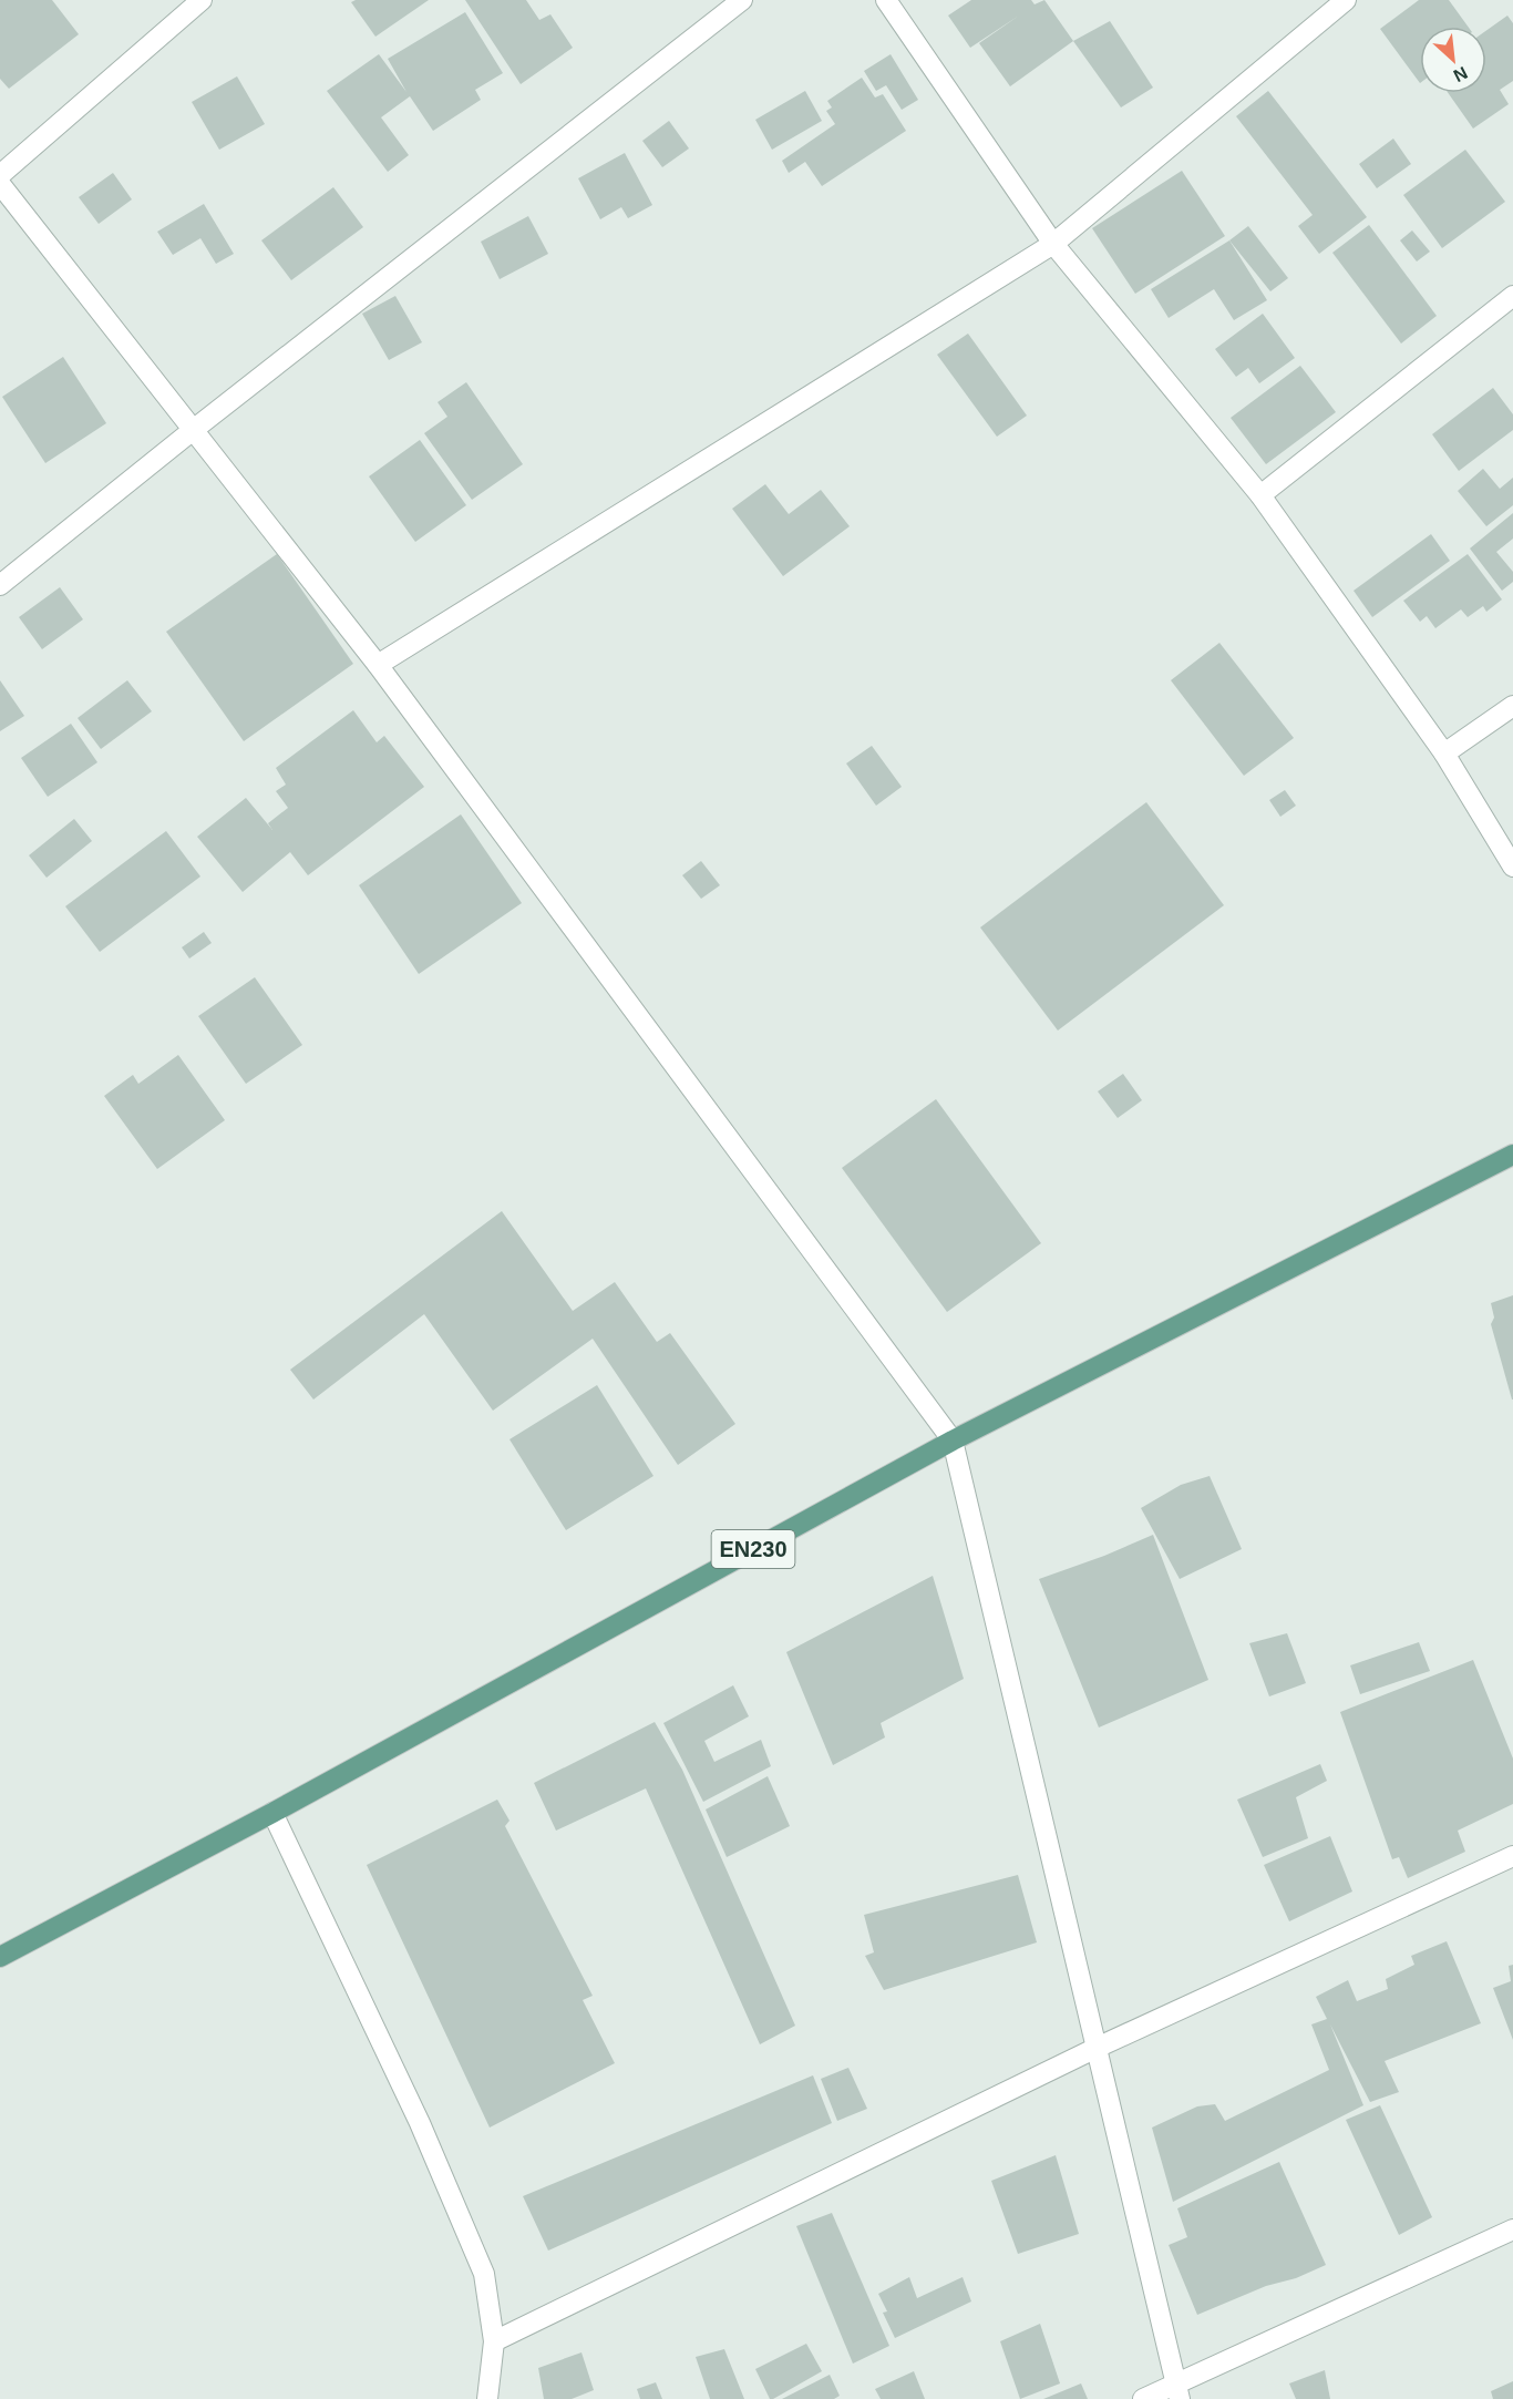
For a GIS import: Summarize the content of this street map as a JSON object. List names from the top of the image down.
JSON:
{
  "streets": {
    "main road": ["EN230"]
  },
  "north": "bottom right"
}
